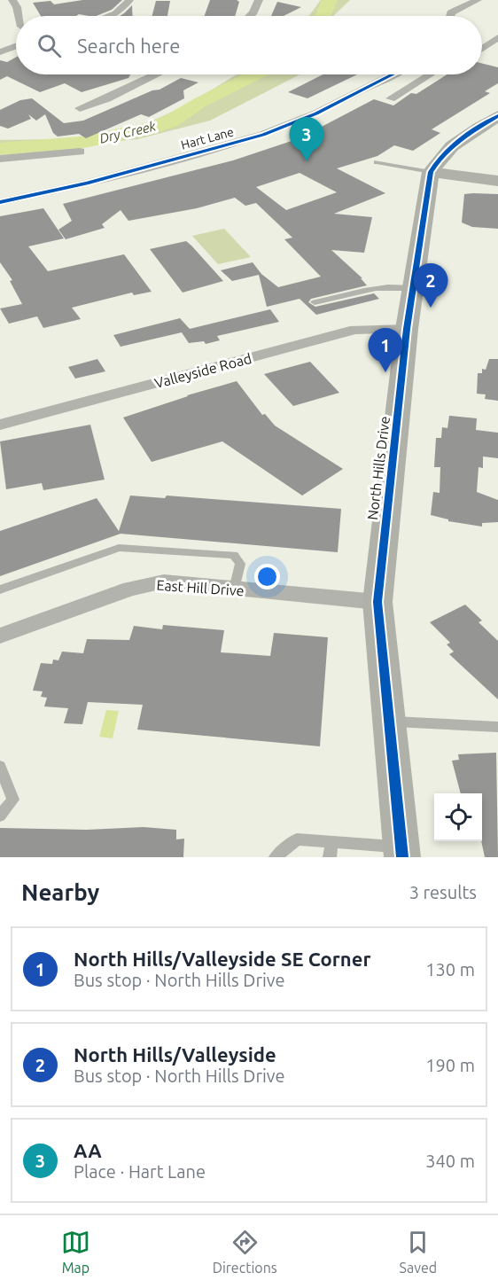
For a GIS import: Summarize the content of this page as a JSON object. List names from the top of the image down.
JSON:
{
  "streets": {
    "street": [
      "Hart Lane",
      "Valleyside Road",
      "North Hills Drive",
      "East Hill Drive"
    ]
  },
  "crossings": [
    ["Valleyside Road", "North Hills Drive"],
    ["North Hills Drive", "East Hill Drive"]
  ],
  "water": ["Dry Creek"],
  "page": {
    "search": "Search here",
    "pins": ["3", "2", "1"],
    "heading": ["Nearby", "3 results"],
    "list": [
      {
        "mark": "1",
        "name": "North Hills/Valleyside SE Corner",
        "note": "Bus stop · North Hills Drive",
        "value": "130 m"
      },
      {
        "mark": "2",
        "name": "North Hills/Valleyside",
        "note": "Bus stop · North Hills Drive",
        "value": "190 m"
      },
      {
        "mark": "3",
        "name": "AA",
        "note": "Place · Hart Lane",
        "value": "340 m"
      }
    ],
    "nav": ["Map", "Directions", "Saved"]
  }
}
